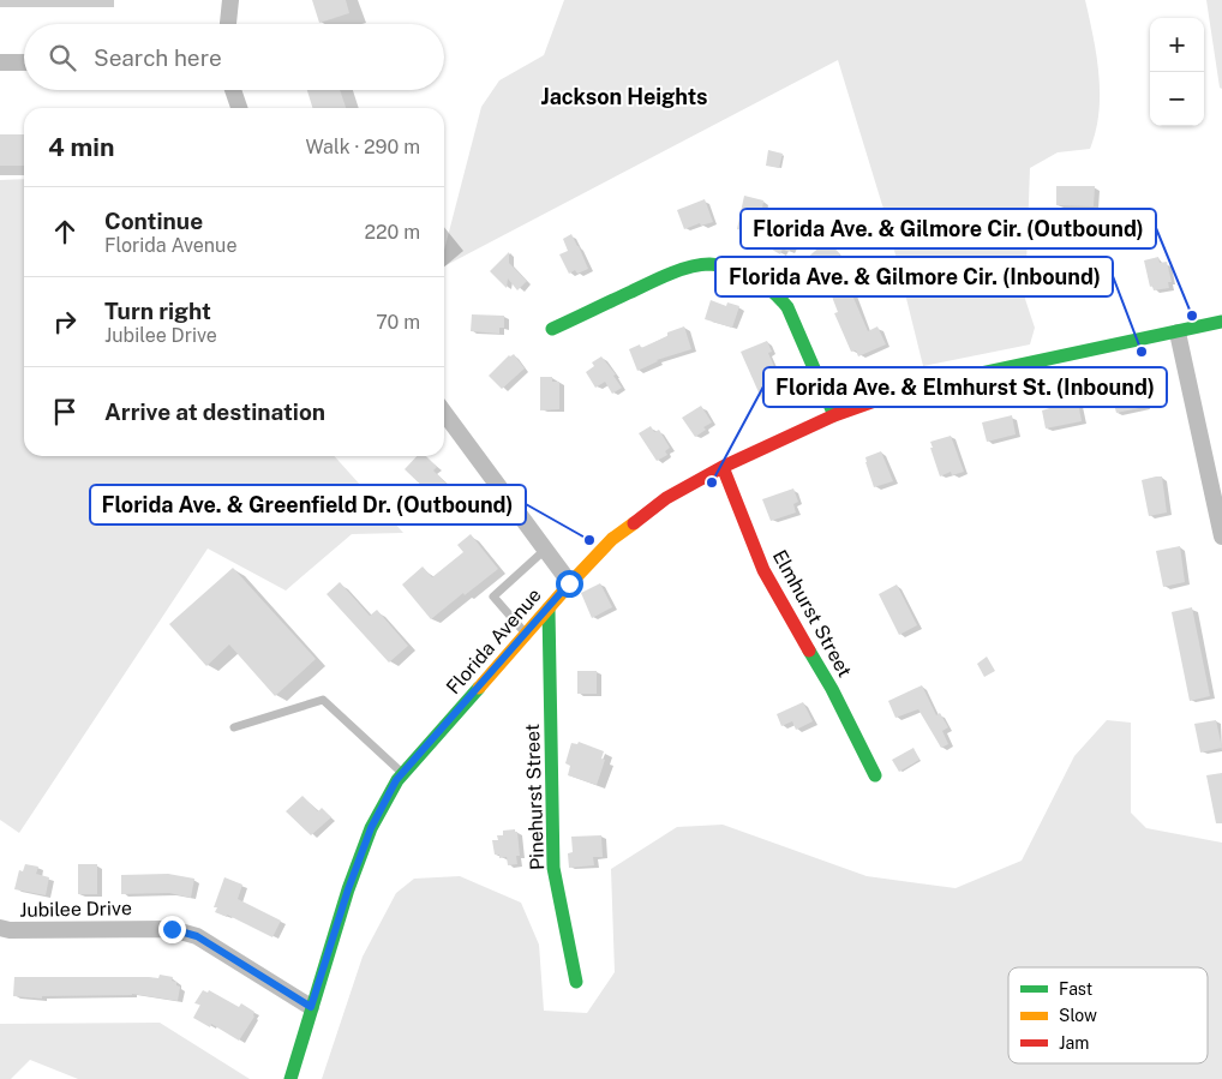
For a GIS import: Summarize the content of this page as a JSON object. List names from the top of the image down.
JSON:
{
  "streets": {
    "main road": ["Elmhurst Street", "Florida Avenue", "Pinehurst Street"],
    "street": ["Jubilee Drive"]
  },
  "crossings": [
    ["Elmhurst Street", "Florida Avenue"],
    ["Florida Avenue", "Pinehurst Street"],
    ["Florida Avenue", "Jubilee Drive"]
  ],
  "districts": ["Jackson Heights"],
  "places": [
    "Florida Ave. & Gilmore Cir. (Outbound)",
    "Florida Ave. & Gilmore Cir. (Inbound)",
    "Florida Ave. & Elmhurst St. (Inbound)",
    "Florida Ave. & Greenfield Dr. (Outbound)"
  ],
  "legend": ["Fast", "Slow", "Jam"],
  "page": {
    "map_buttons": ["+", "−"],
    "search": "Search here",
    "heading": ["4 min", "Walk · 290 m"],
    "list": [
      ["Continue", "Florida Avenue", "220 m"],
      ["Turn right", "Jubilee Drive", "70 m"],
      "Arrive at destination"
    ]
  }
}
